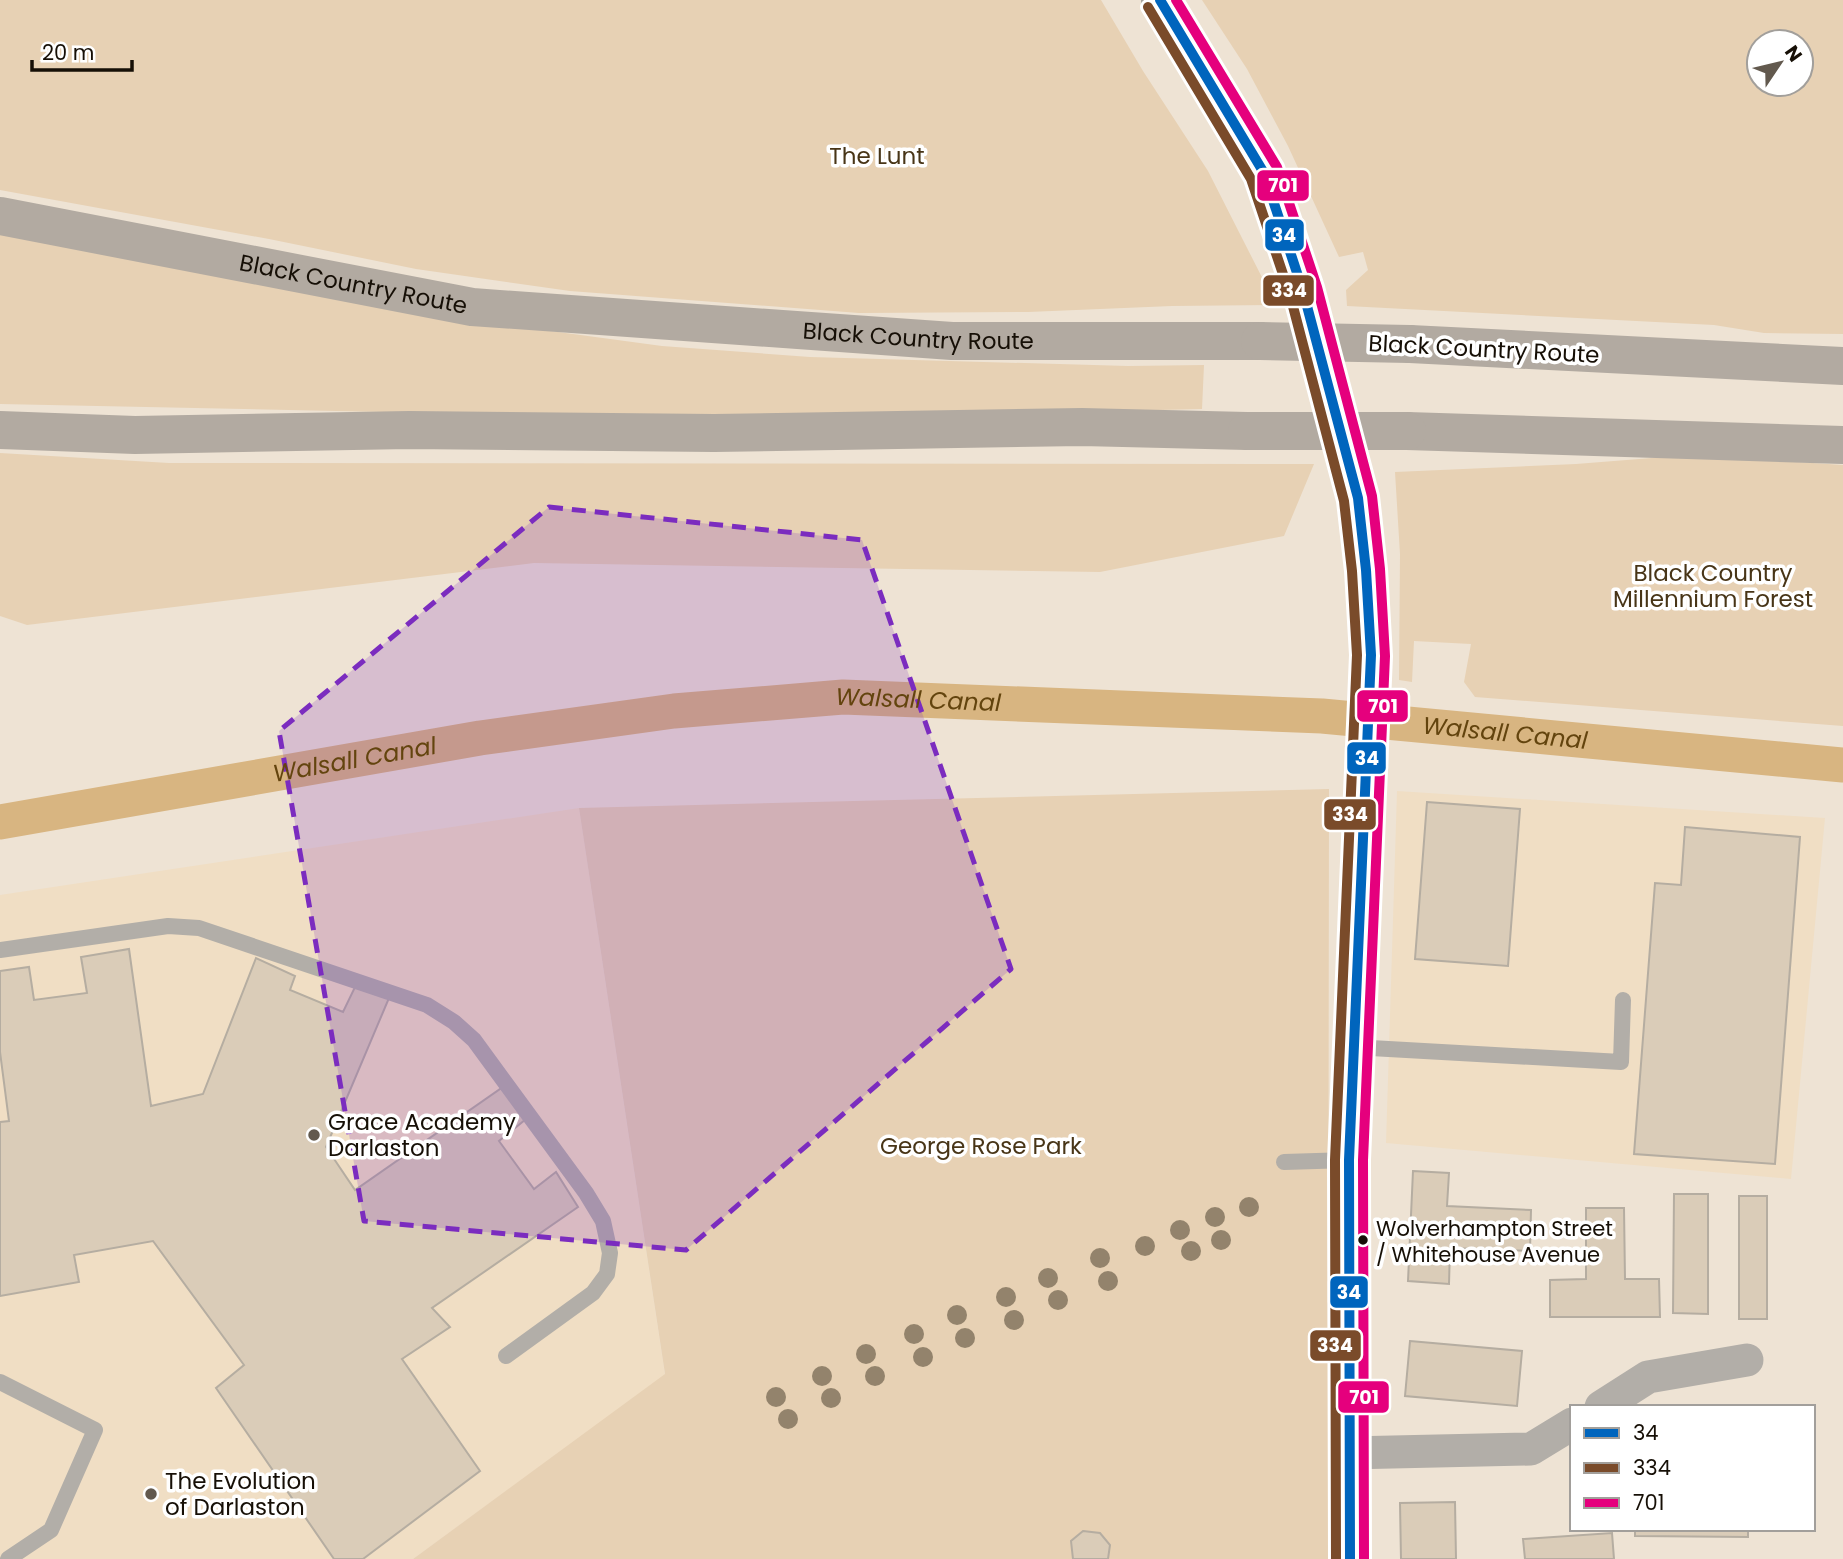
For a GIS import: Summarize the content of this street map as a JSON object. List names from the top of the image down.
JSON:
{
  "streets": {
    "highway": ["Black Country Route"]
  },
  "water": ["Walsall Canal"],
  "parks": ["The Lunt", "Black Country Millennium Forest", "George Rose Park"],
  "places": ["Grace Academy Darlaston", "Wolverhampton Street / Whitehouse Avenue", "The Evolution of Darlaston"],
  "lines": ["transit line 34", "transit line 701", "transit line 334"],
  "legend": ["34", "334", "701"],
  "scale_bar": "20 m",
  "north": "top right"
}
